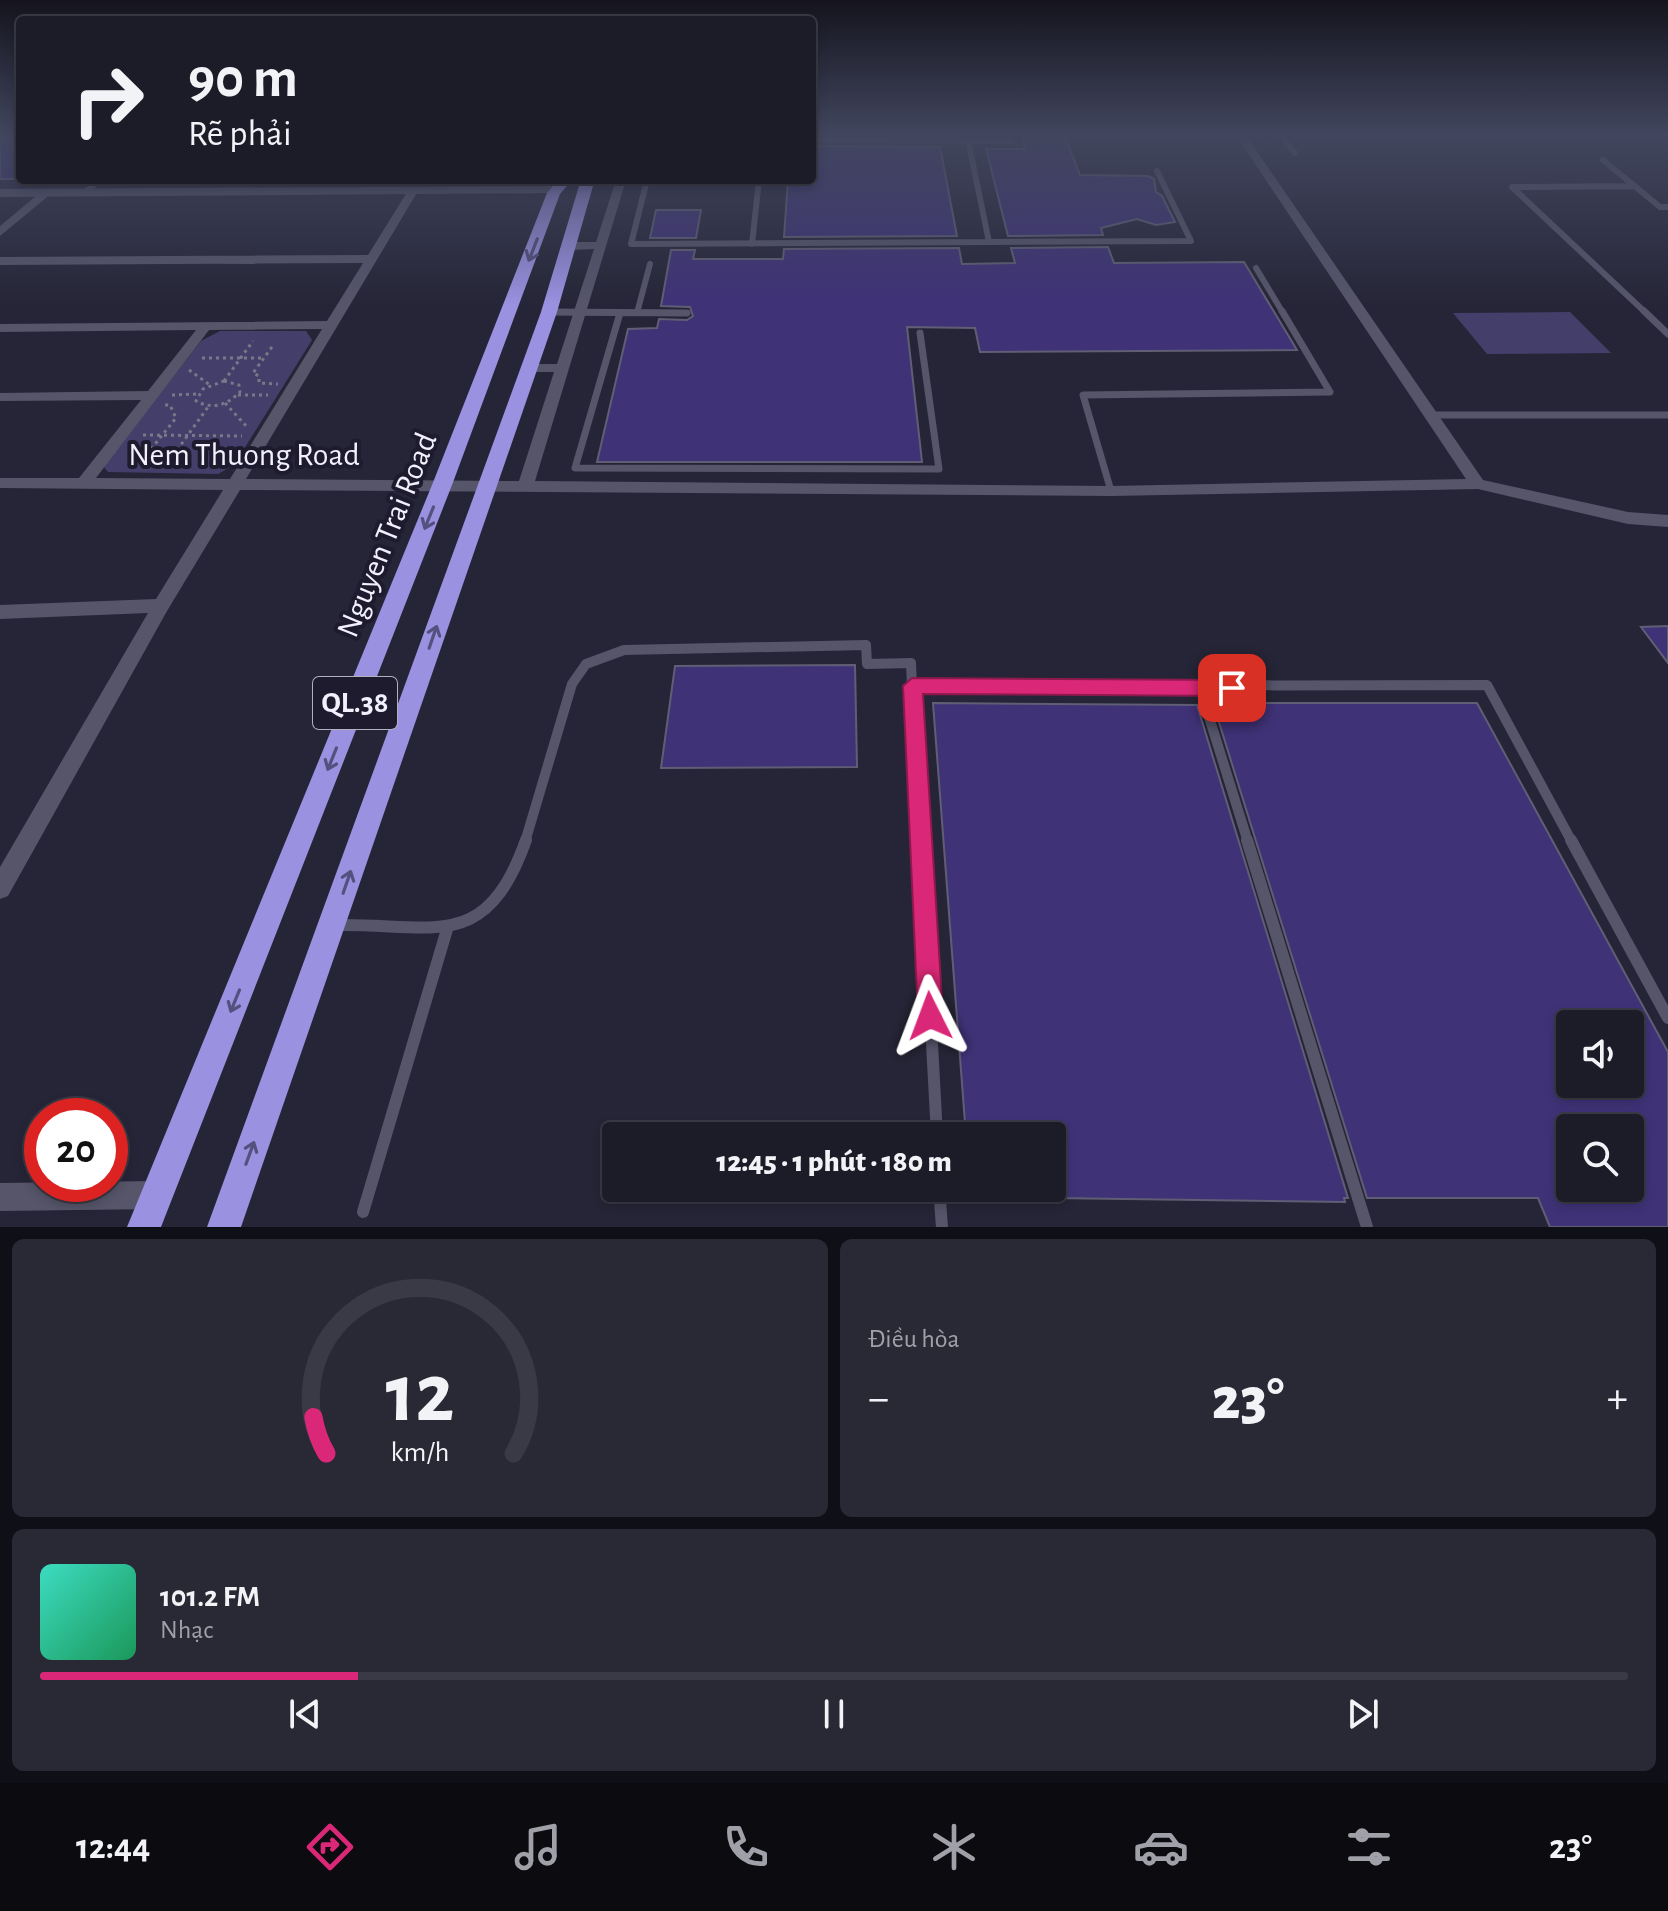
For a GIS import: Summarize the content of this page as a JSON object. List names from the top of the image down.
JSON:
{
  "streets": {
    "highway": ["Nguyen Trai Road", "QL.38"],
    "street": ["Nem Thuong Road"]
  },
  "crossings": [
    ["Nem Thuong Road", "Nguyen Trai Road"],
    ["Nem Thuong Road", "QL.38"]
  ],
  "page": {
    "turn": ["90 m", "Rẽ phải"],
    "limit": "20",
    "trip": "12:45 · 1 phút · 180 m",
    "tile": "Điều hòa",
    "heat": ["−", "23°", "+"],
    "song": ["101.2 FM", "Nhạc"],
    "tabs": ["12:44", "23°"],
    "gauge": ["12", "km/h"]
  }
}
